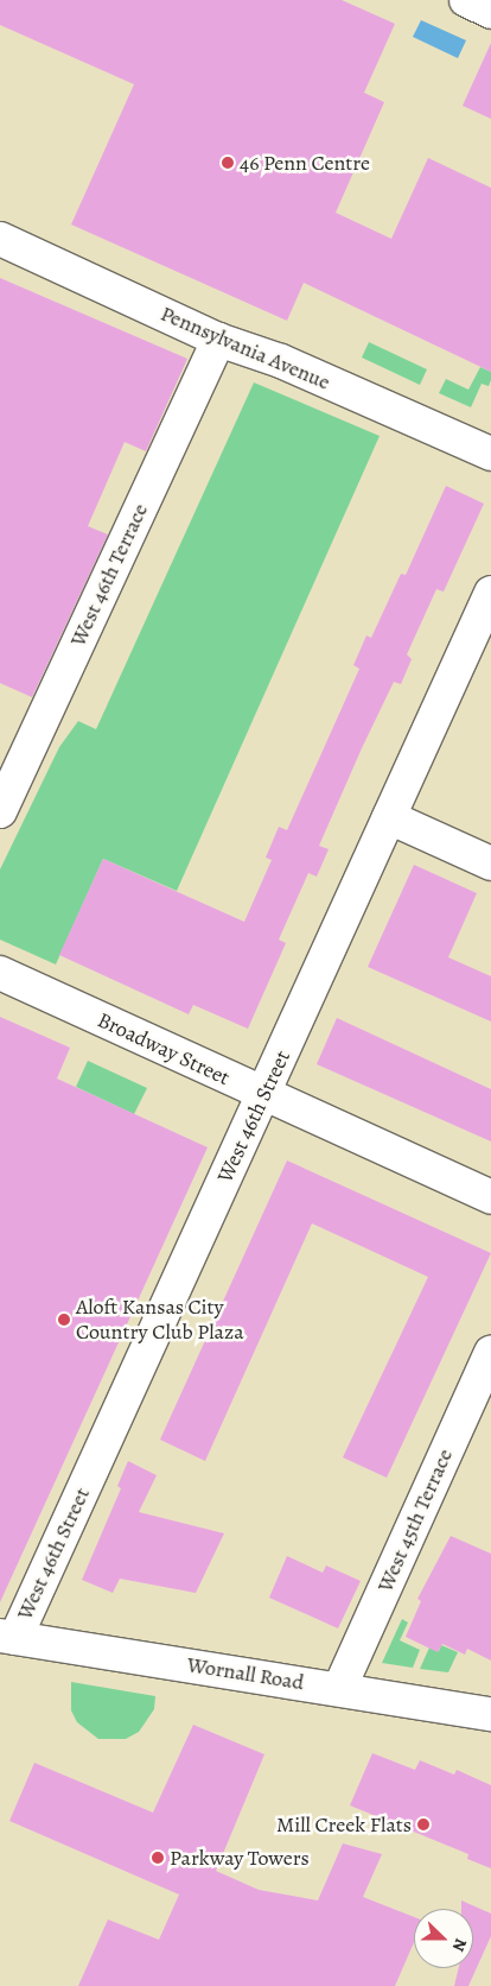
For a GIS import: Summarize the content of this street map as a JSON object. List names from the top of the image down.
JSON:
{
  "streets": {
    "street": [
      "Pennsylvania Avenue",
      "West 46th Terrace",
      "Broadway Street",
      "West 46th Street",
      "West 45th Terrace",
      "Wornall Road"
    ]
  },
  "crossings": [
    ["Pennsylvania Avenue", "West 46th Terrace"],
    ["Broadway Street", "West 46th Street"],
    ["West 46th Street", "Wornall Road"],
    ["West 45th Terrace", "Wornall Road"]
  ],
  "places": [
    "46 Penn Centre",
    "Aloft Kansas City Country Club Plaza",
    "Mill Creek Flats",
    "Parkway Towers"
  ],
  "north": "right"
}
